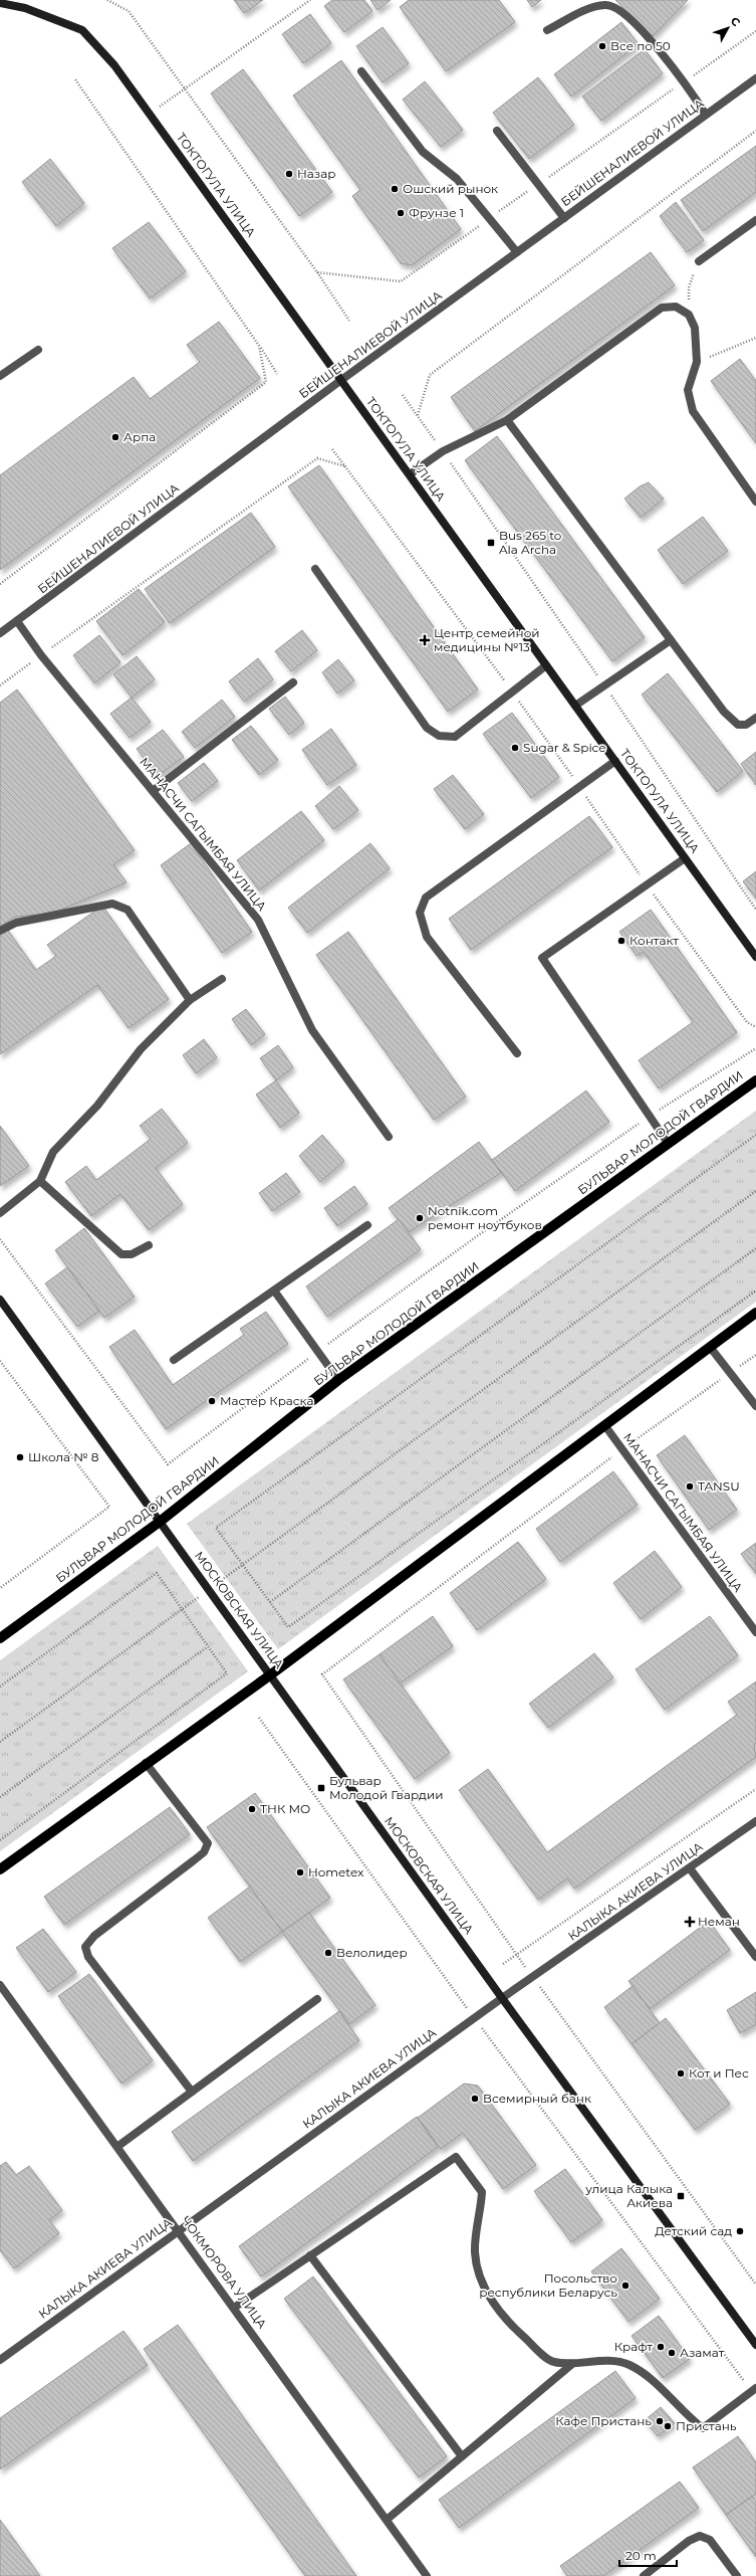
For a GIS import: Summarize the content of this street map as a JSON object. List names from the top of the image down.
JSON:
{
  "streets": {
    "main road": ["ТОКТОГУЛА УЛИЦА", "БУЛЬВАР МОЛОДОЙ ГВАРДИИ", "МОСКОВСКАЯ УЛИЦА"],
    "street": [
      "БЕЙШЕНАЛИЕВОЙ УЛИЦА",
      "МАНАСЧИ САГЫМБАЯ УЛИЦА",
      "КАЛЫКА АКИЕВА УЛИЦА",
      "ЧОКМОРОВА УЛИЦА"
    ]
  },
  "crossings": [
    ["БЕЙШЕНАЛИЕВОЙ УЛИЦА", "ТОКТОГУЛА УЛИЦА"],
    ["БЕЙШЕНАЛИЕВОЙ УЛИЦА", "МАНАСЧИ САГЫМБАЯ УЛИЦА"],
    ["БУЛЬВАР МОЛОДОЙ ГВАРДИИ", "МОСКОВСКАЯ УЛИЦА"],
    ["МОСКОВСКАЯ УЛИЦА", "КАЛЫКА АКИЕВА УЛИЦА"],
    ["КАЛЫКА АКИЕВА УЛИЦА", "ЧОКМОРОВА УЛИЦА"]
  ],
  "places": {
    "other": [
      "Все по 50",
      "Назар",
      "Ошский рынок",
      "Фрунзе 1",
      "Арпа",
      "Sugar & Spice",
      "Контакт",
      "Notnik.com ремонт ноутбуков",
      "Мастер Краска",
      "Школа № 8",
      "TANSU",
      "ТНК МО",
      "Hometex",
      "Велолидер",
      "Кот и Пес",
      "Всемирный банк",
      "Детский сад",
      "Посольство республики Беларусь",
      "Крафт",
      "Азамат",
      "Кафе Пристань",
      "Пристань"
    ],
    "transit": ["Bus 265 to Ala Archa", "Бульвар Молодой Гвардии", "улица Калыка Акиева"],
    "health": ["Центр семейной медицины №13", "Неман"]
  },
  "scale_bar": "20 m",
  "north": "top right"
}
